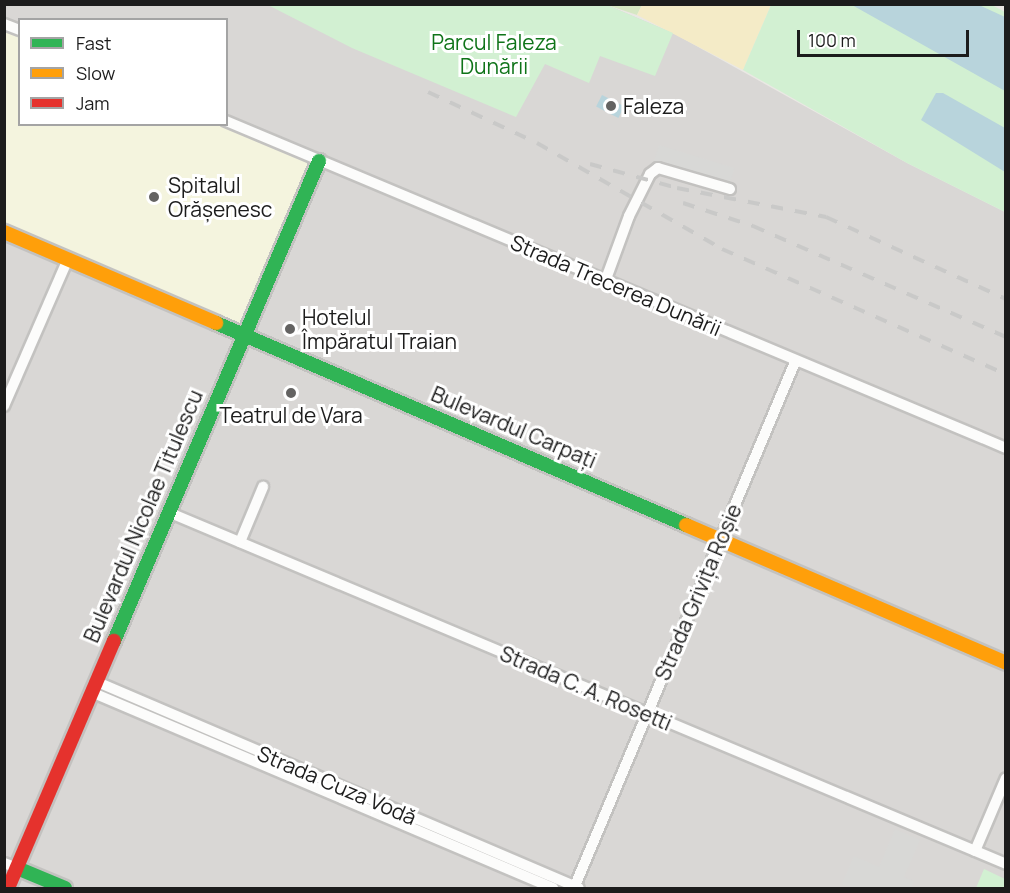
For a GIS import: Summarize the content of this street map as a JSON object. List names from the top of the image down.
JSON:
{
  "streets": {
    "main road": ["Bulevardul Carpați", "Bulevardul Nicolae Titulescu"],
    "street": [
      "Strada Trecerea Dunării",
      "Strada Grivița Roșie",
      "Strada C. A. Rosetti",
      "Strada Cuza Vodă"
    ]
  },
  "crossings": [
    ["Strada Trecerea Dunării", "Bulevardul Nicolae Titulescu"],
    ["Strada Trecerea Dunării", "Strada Grivița Roșie"],
    ["Bulevardul Carpați", "Bulevardul Nicolae Titulescu"],
    ["Bulevardul Carpați", "Strada Grivița Roșie"],
    ["Bulevardul Nicolae Titulescu", "Strada C. A. Rosetti"],
    ["Bulevardul Nicolae Titulescu", "Strada Cuza Vodă"],
    ["Strada Grivița Roșie", "Strada C. A. Rosetti"],
    ["Strada Grivița Roșie", "Strada Cuza Vodă"]
  ],
  "parks": ["Parcul Faleza Dunării"],
  "places": [
    "Faleza",
    "Spitalul Orășenesc",
    "Hotelul Împăratul Traian",
    "Teatrul de Vara"
  ],
  "legend": ["Fast", "Slow", "Jam"],
  "scale_bar": "100 m"
}
